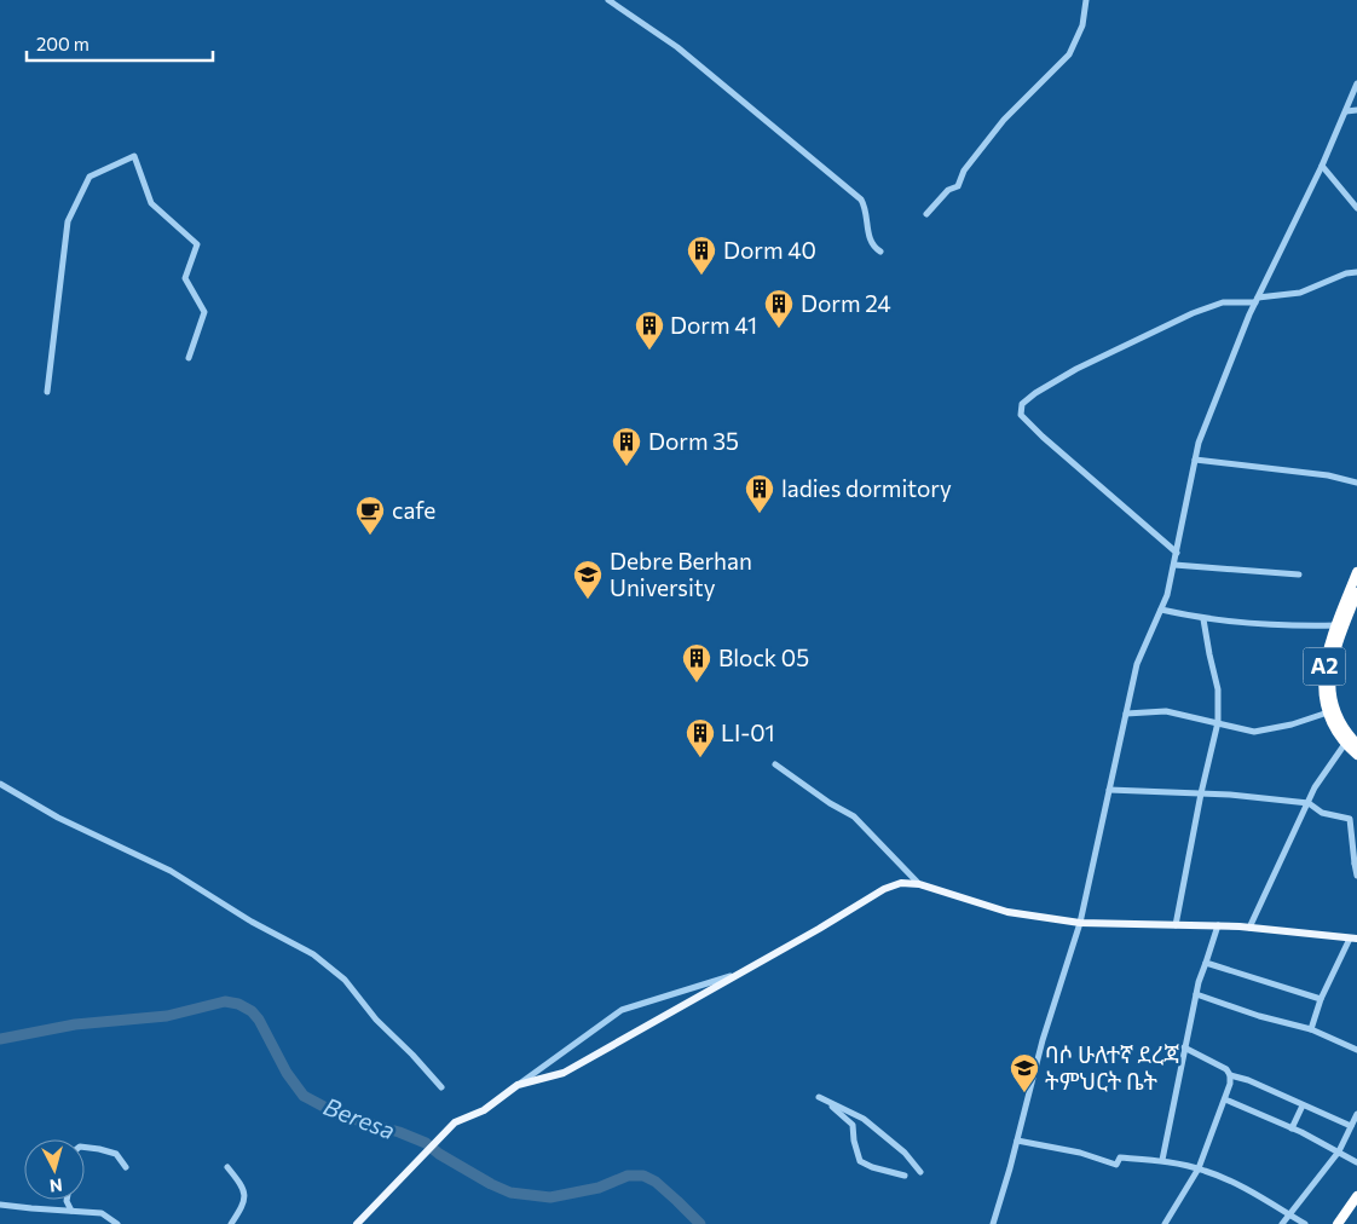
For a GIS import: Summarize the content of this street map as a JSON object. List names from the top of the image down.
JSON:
{
  "streets": {
    "highway": ["A2"]
  },
  "water": ["Beresa"],
  "places": {
    "building": [
      "Dorm 40",
      "Dorm 24",
      "Dorm 41",
      "Dorm 35",
      "ladies dormitory",
      "Block 05",
      "LI-01"
    ],
    "cafe": ["cafe"],
    "school or university": ["Debre Berhan University", "ባሶ ሁለተኛ ደረጃ ትምህርት ቤት"]
  },
  "scale_bar": "200 m",
  "north": "bottom"
}
